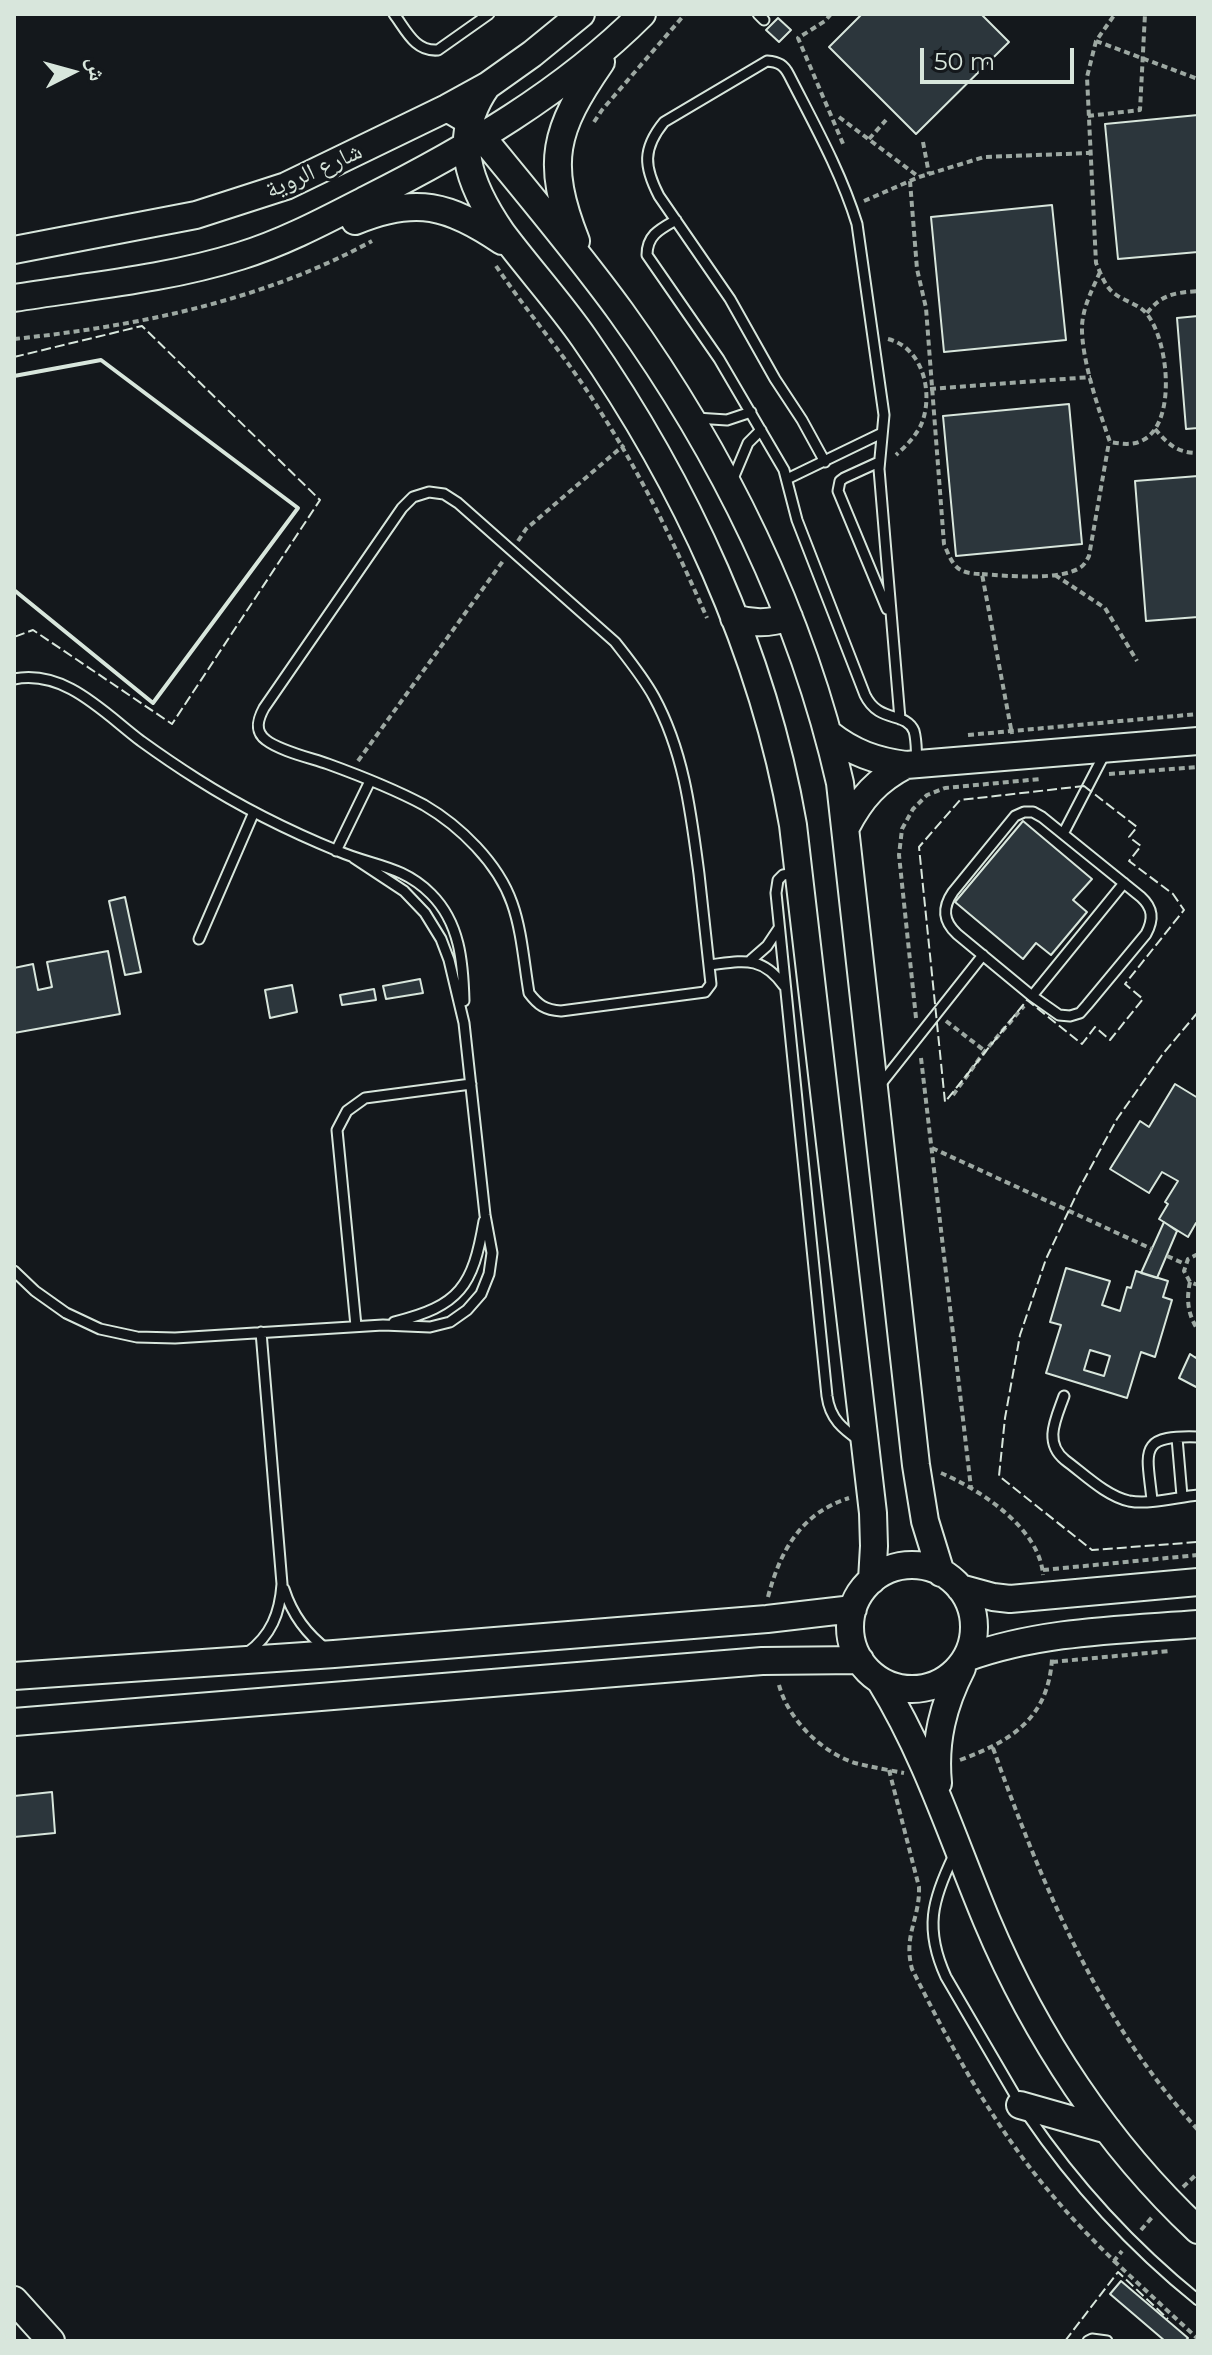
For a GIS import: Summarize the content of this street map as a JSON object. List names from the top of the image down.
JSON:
{
  "streets": {
    "street": ["شارع الروية"]
  },
  "scale_bar": "50 m",
  "north": "right"
}
